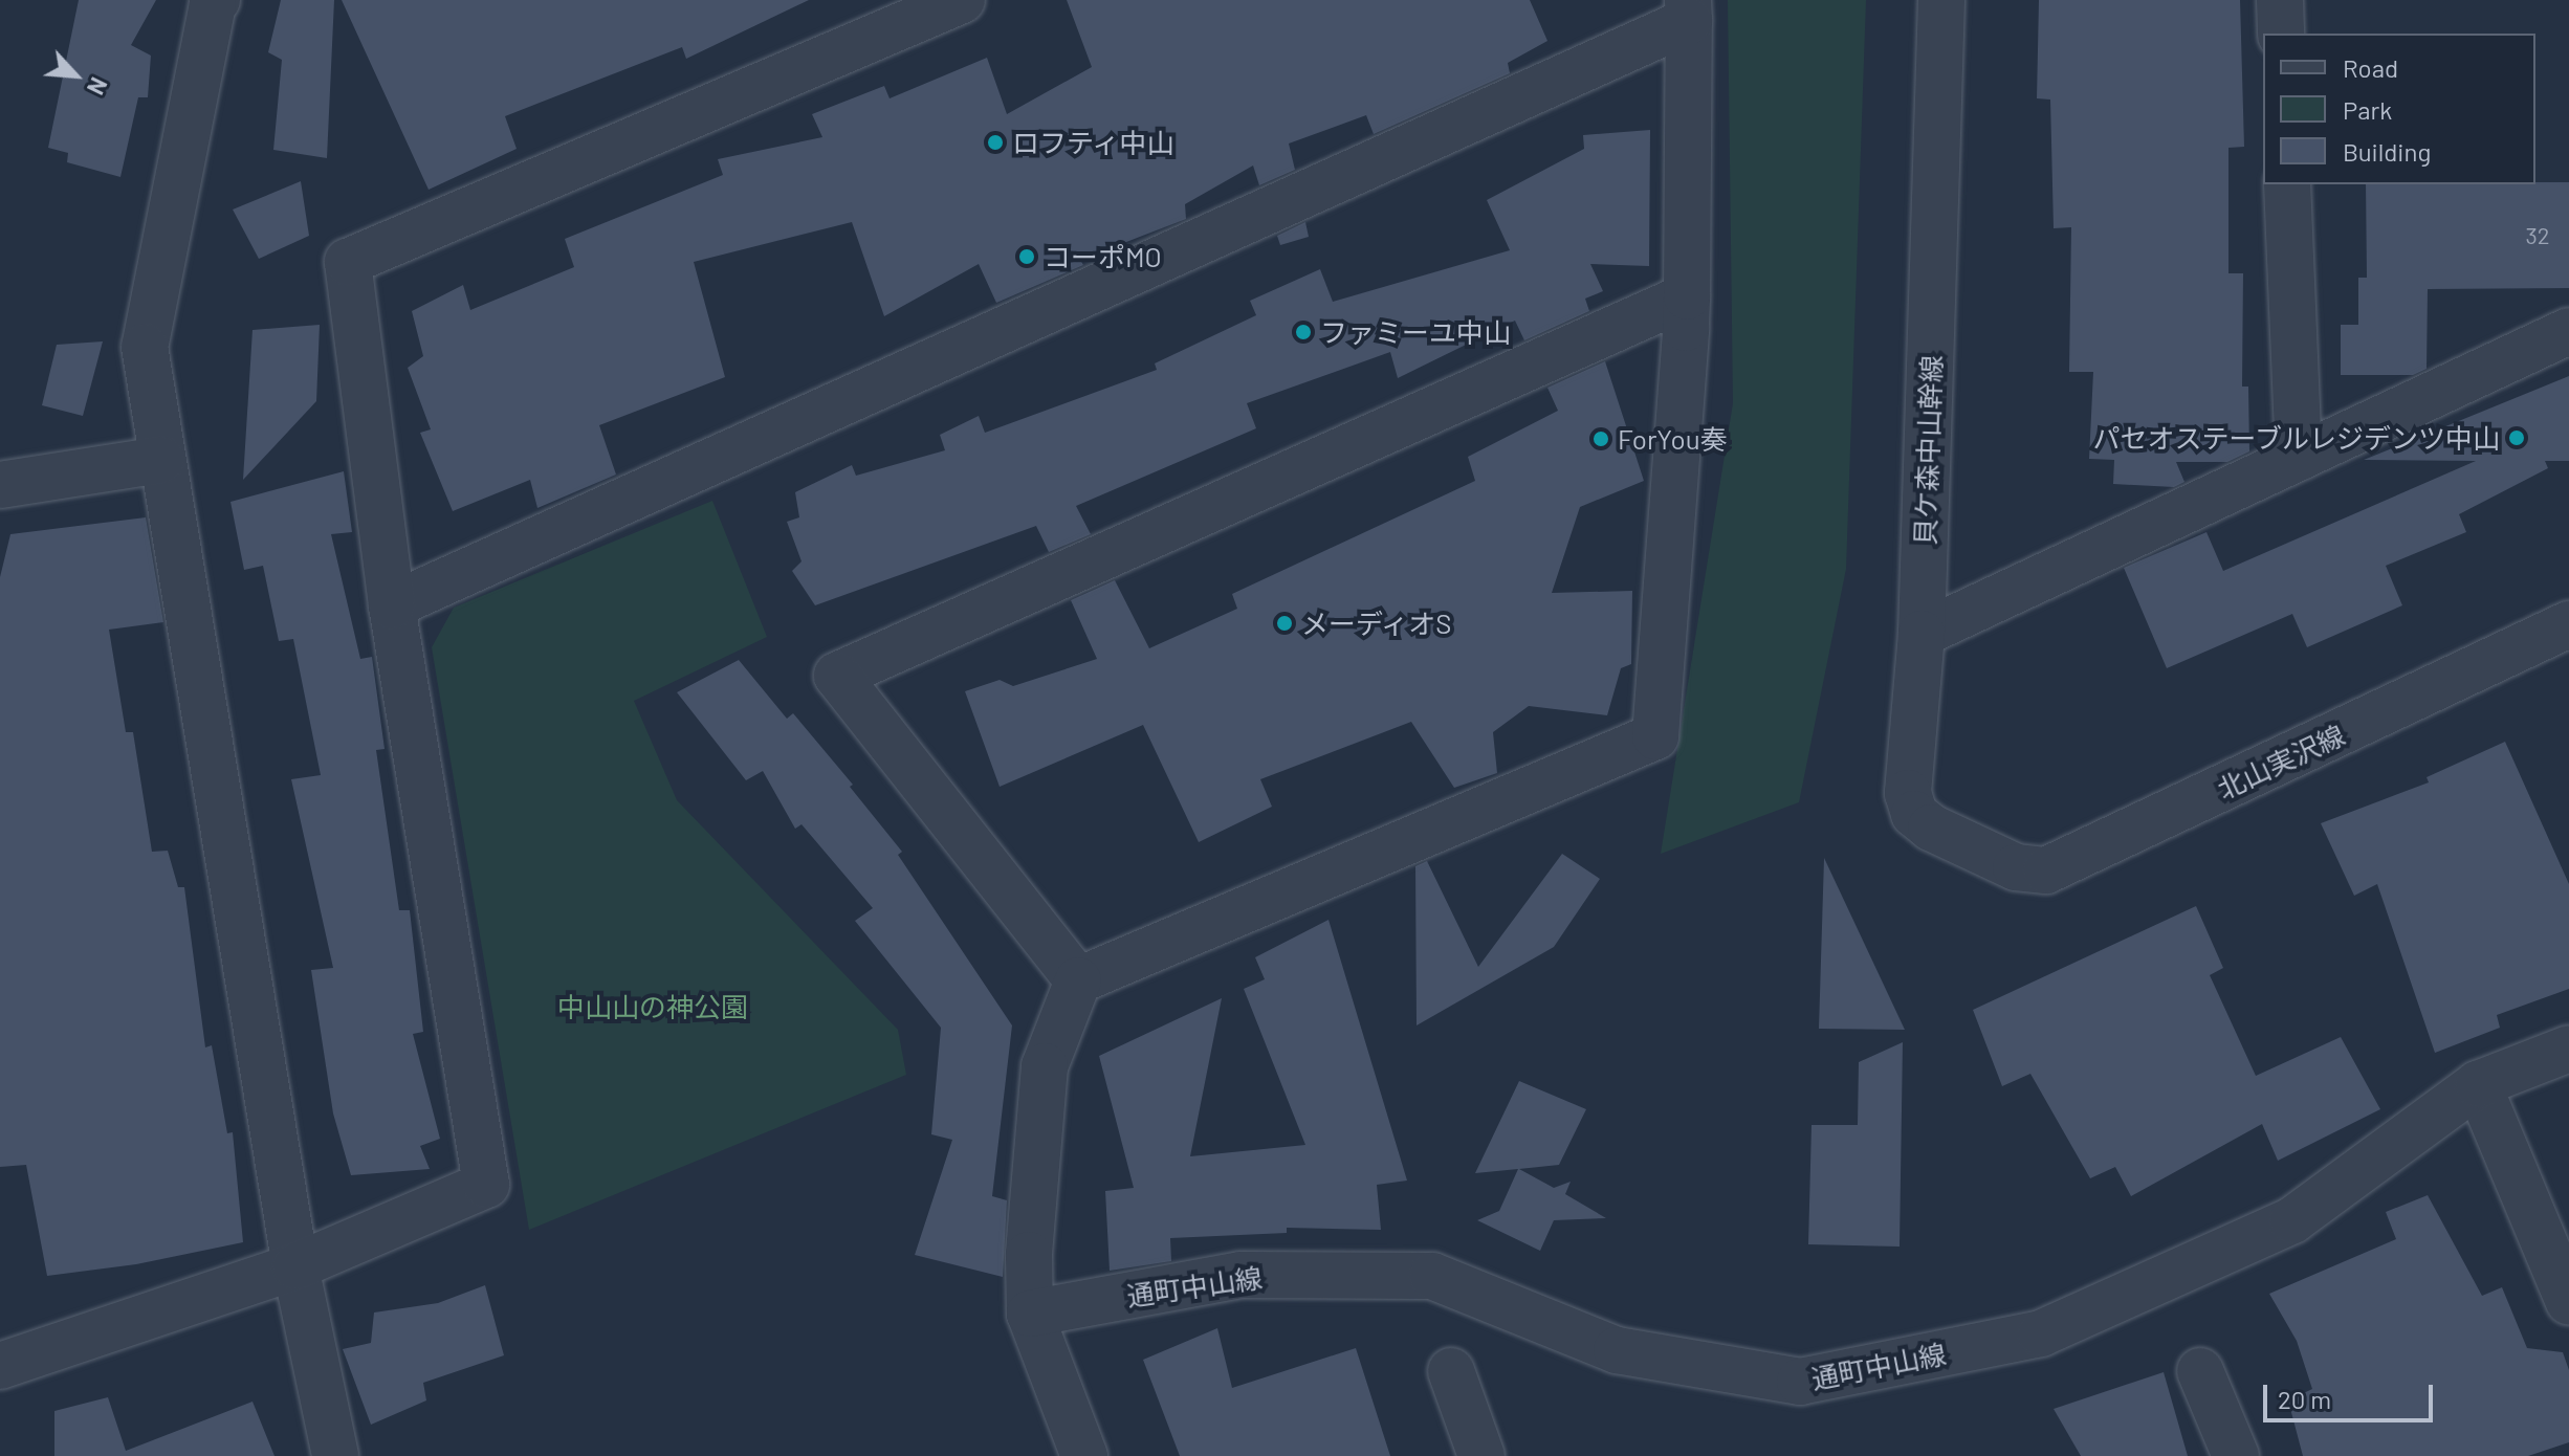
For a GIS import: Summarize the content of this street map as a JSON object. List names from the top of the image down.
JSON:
{
  "streets": {
    "street": ["貝ケ森中山幹線", "北山実沢線", "通町中山線"]
  },
  "crossings": [
    ["貝ケ森中山幹線", "北山実沢線"]
  ],
  "parks": ["中山山の神公園"],
  "places": [
    "ロフティ中山",
    "コーポMO",
    "ファミーユ中山",
    "パセオステーブルレジデンツ中山",
    "ForYou奏",
    "メーディオS"
  ],
  "house_numbers": ["32"],
  "legend": ["Road", "Park", "Building"],
  "scale_bar": "20 m",
  "north": "bottom right"
}
